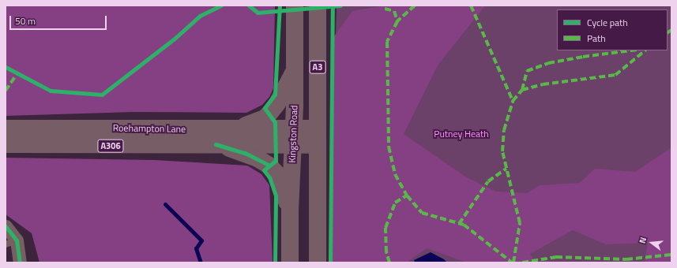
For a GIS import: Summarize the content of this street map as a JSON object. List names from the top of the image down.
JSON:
{
  "streets": {
    "highway": [
      "A3",
      "Roehampton Lane",
      "Kingston Road",
      "A306"
    ]
  },
  "crossings": [
    ["A3", "A306"],
    ["Roehampton Lane", "Kingston Road"],
    ["Roehampton Lane", "A306"],
    ["Kingston Road", "A306"]
  ],
  "parks": ["Putney Heath"],
  "legend": ["Cycle path", "Path"],
  "scale_bar": "50 m",
  "north": "left"
}
